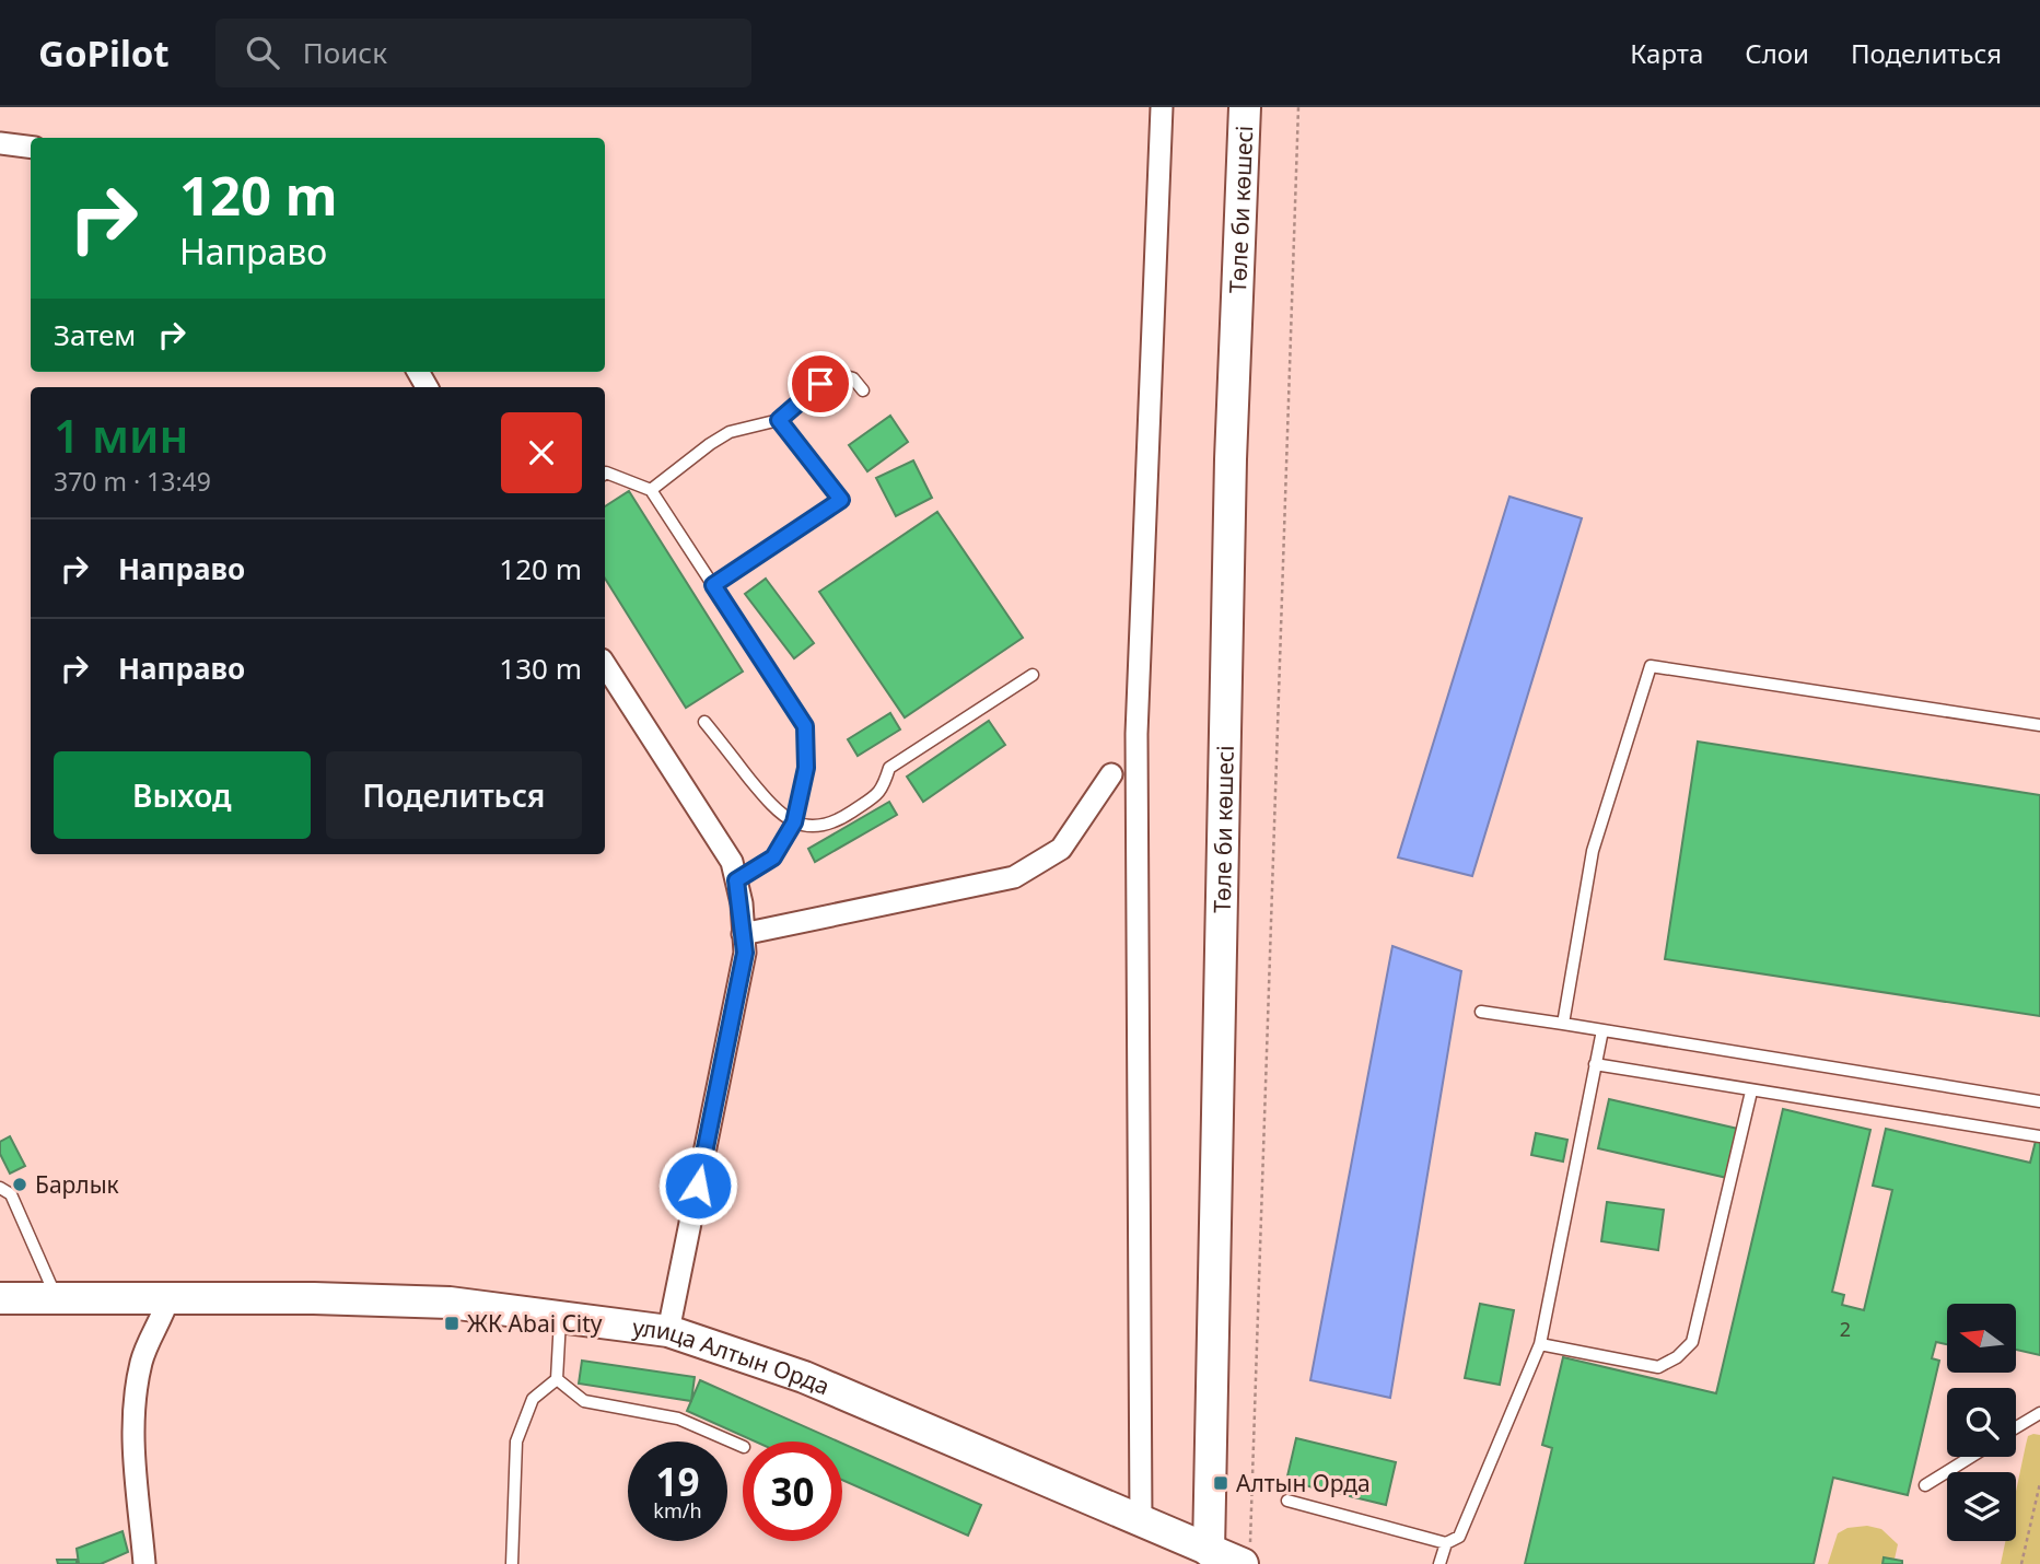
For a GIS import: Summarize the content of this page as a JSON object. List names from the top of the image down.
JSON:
{
  "streets": {
    "main road": ["Төле би көшесі", "улица Алтын Орда"]
  },
  "crossings": [
    ["Төле би көшесі", "улица Алтын Орда"]
  ],
  "places": {
    "other": ["Барлык"],
    "transit": ["ЖК Abai City", "Алтын Орда"]
  },
  "house_numbers": ["2"],
  "north": "left",
  "page": {
    "header": "GoPilot",
    "search": "Поиск",
    "nav": ["Карта", "Слои", "Поделиться"],
    "turn": ["120 m", "Направо"],
    "then": "Затем",
    "heading": ["1 мин", "370 m · 13:49"],
    "list": [
      {
        "name": "Направо",
        "value": "120 m"
      },
      {
        "name": "Направо",
        "value": "130 m"
      }
    ],
    "buttons": ["Выход", "Поделиться"],
    "speed": "19 km/h",
    "limit": "30"
  }
}
